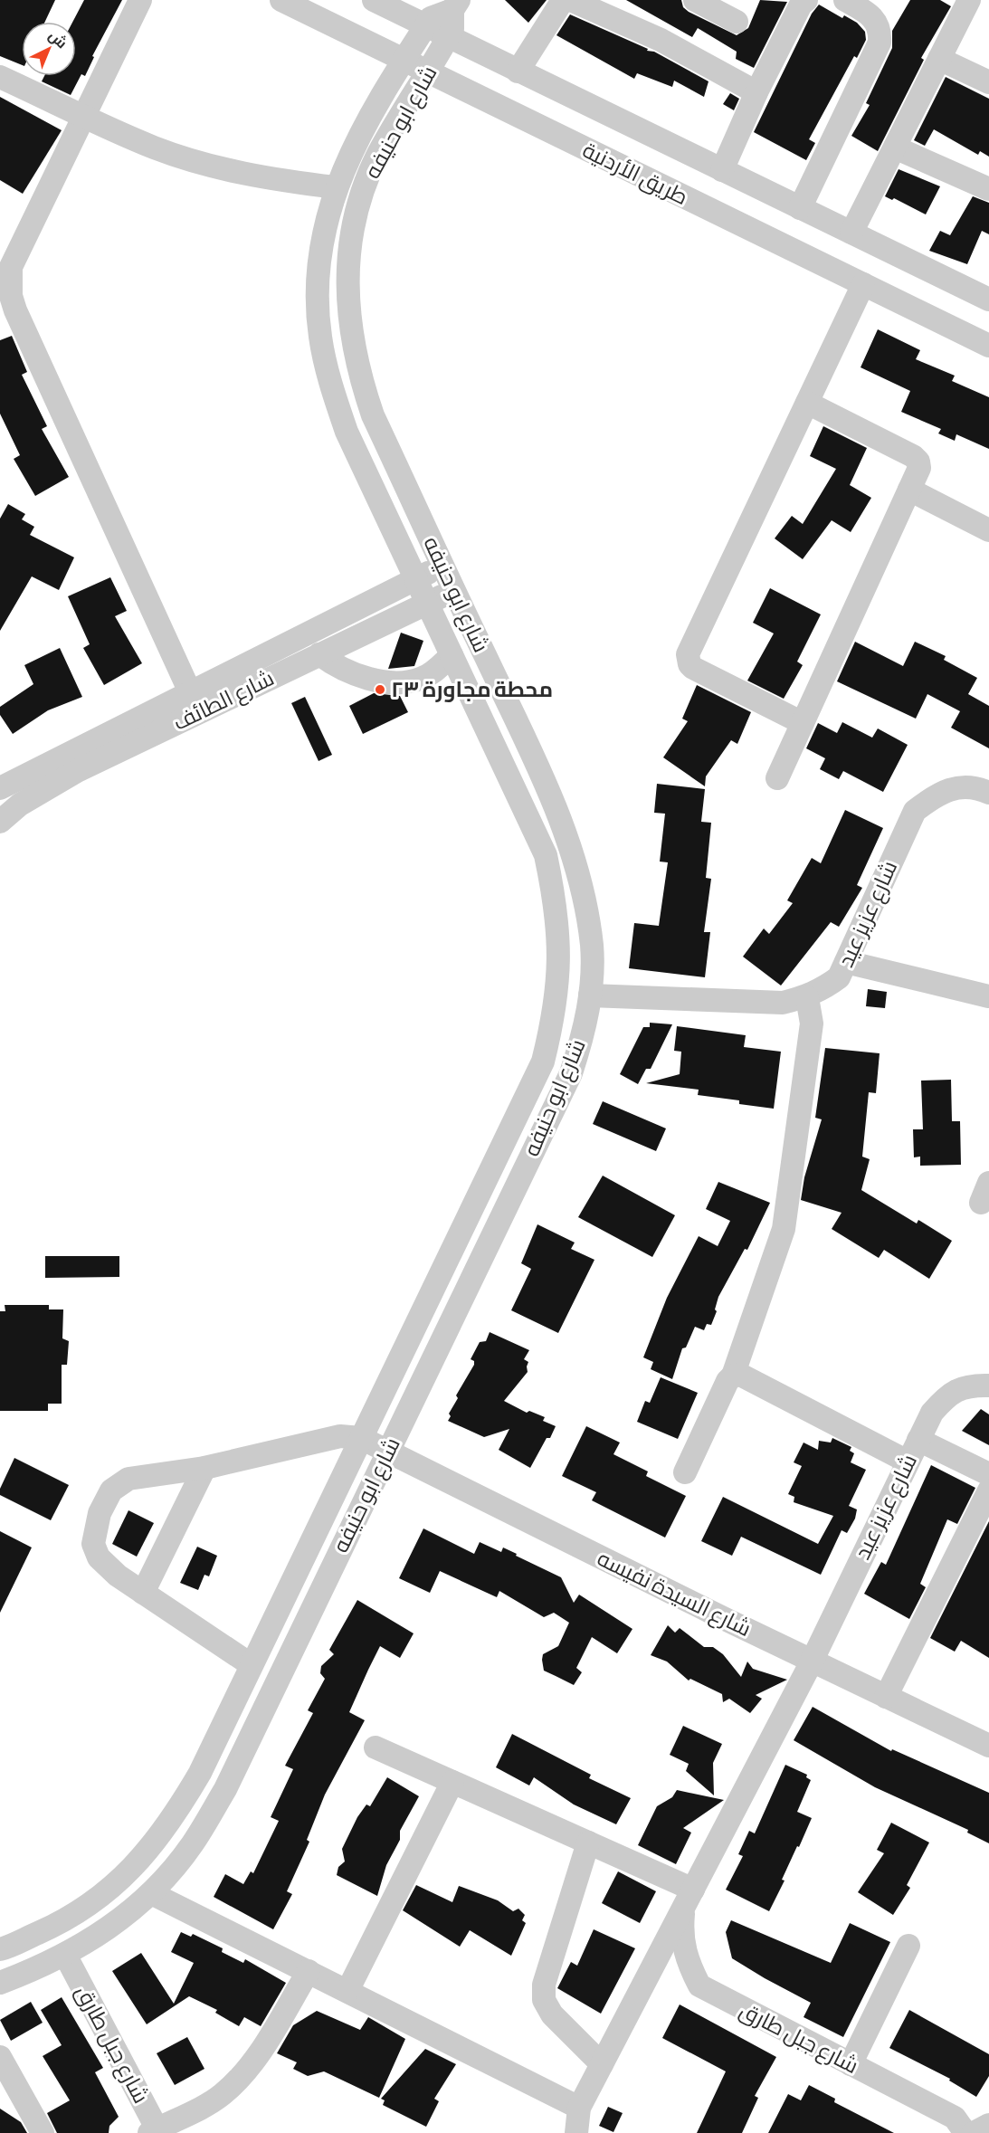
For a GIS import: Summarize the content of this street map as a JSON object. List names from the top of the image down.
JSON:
{
  "streets": {
    "street": [
      "شارع ابو حنيفه",
      "طريق الأردنية",
      "شارع الطائف",
      "شارع عزيز عيد",
      "شارع السيدة نفيسه",
      "شارع جبل طارق"
    ]
  },
  "crossings": [
    ["شارع ابو حنيفه", "طريق الأردنية"],
    ["شارع ابو حنيفه", "شارع الطائف"],
    ["شارع ابو حنيفه", "شارع عزيز عيد"],
    ["شارع ابو حنيفه", "شارع السيدة نفيسه"],
    ["شارع ابو حنيفه", "شارع جبل طارق"],
    ["شارع عزيز عيد", "شارع السيدة نفيسه"],
    ["شارع عزيز عيد", "شارع جبل طارق"]
  ],
  "places": ["محطة مجاورة ٢٣"],
  "north": "top right"
}
